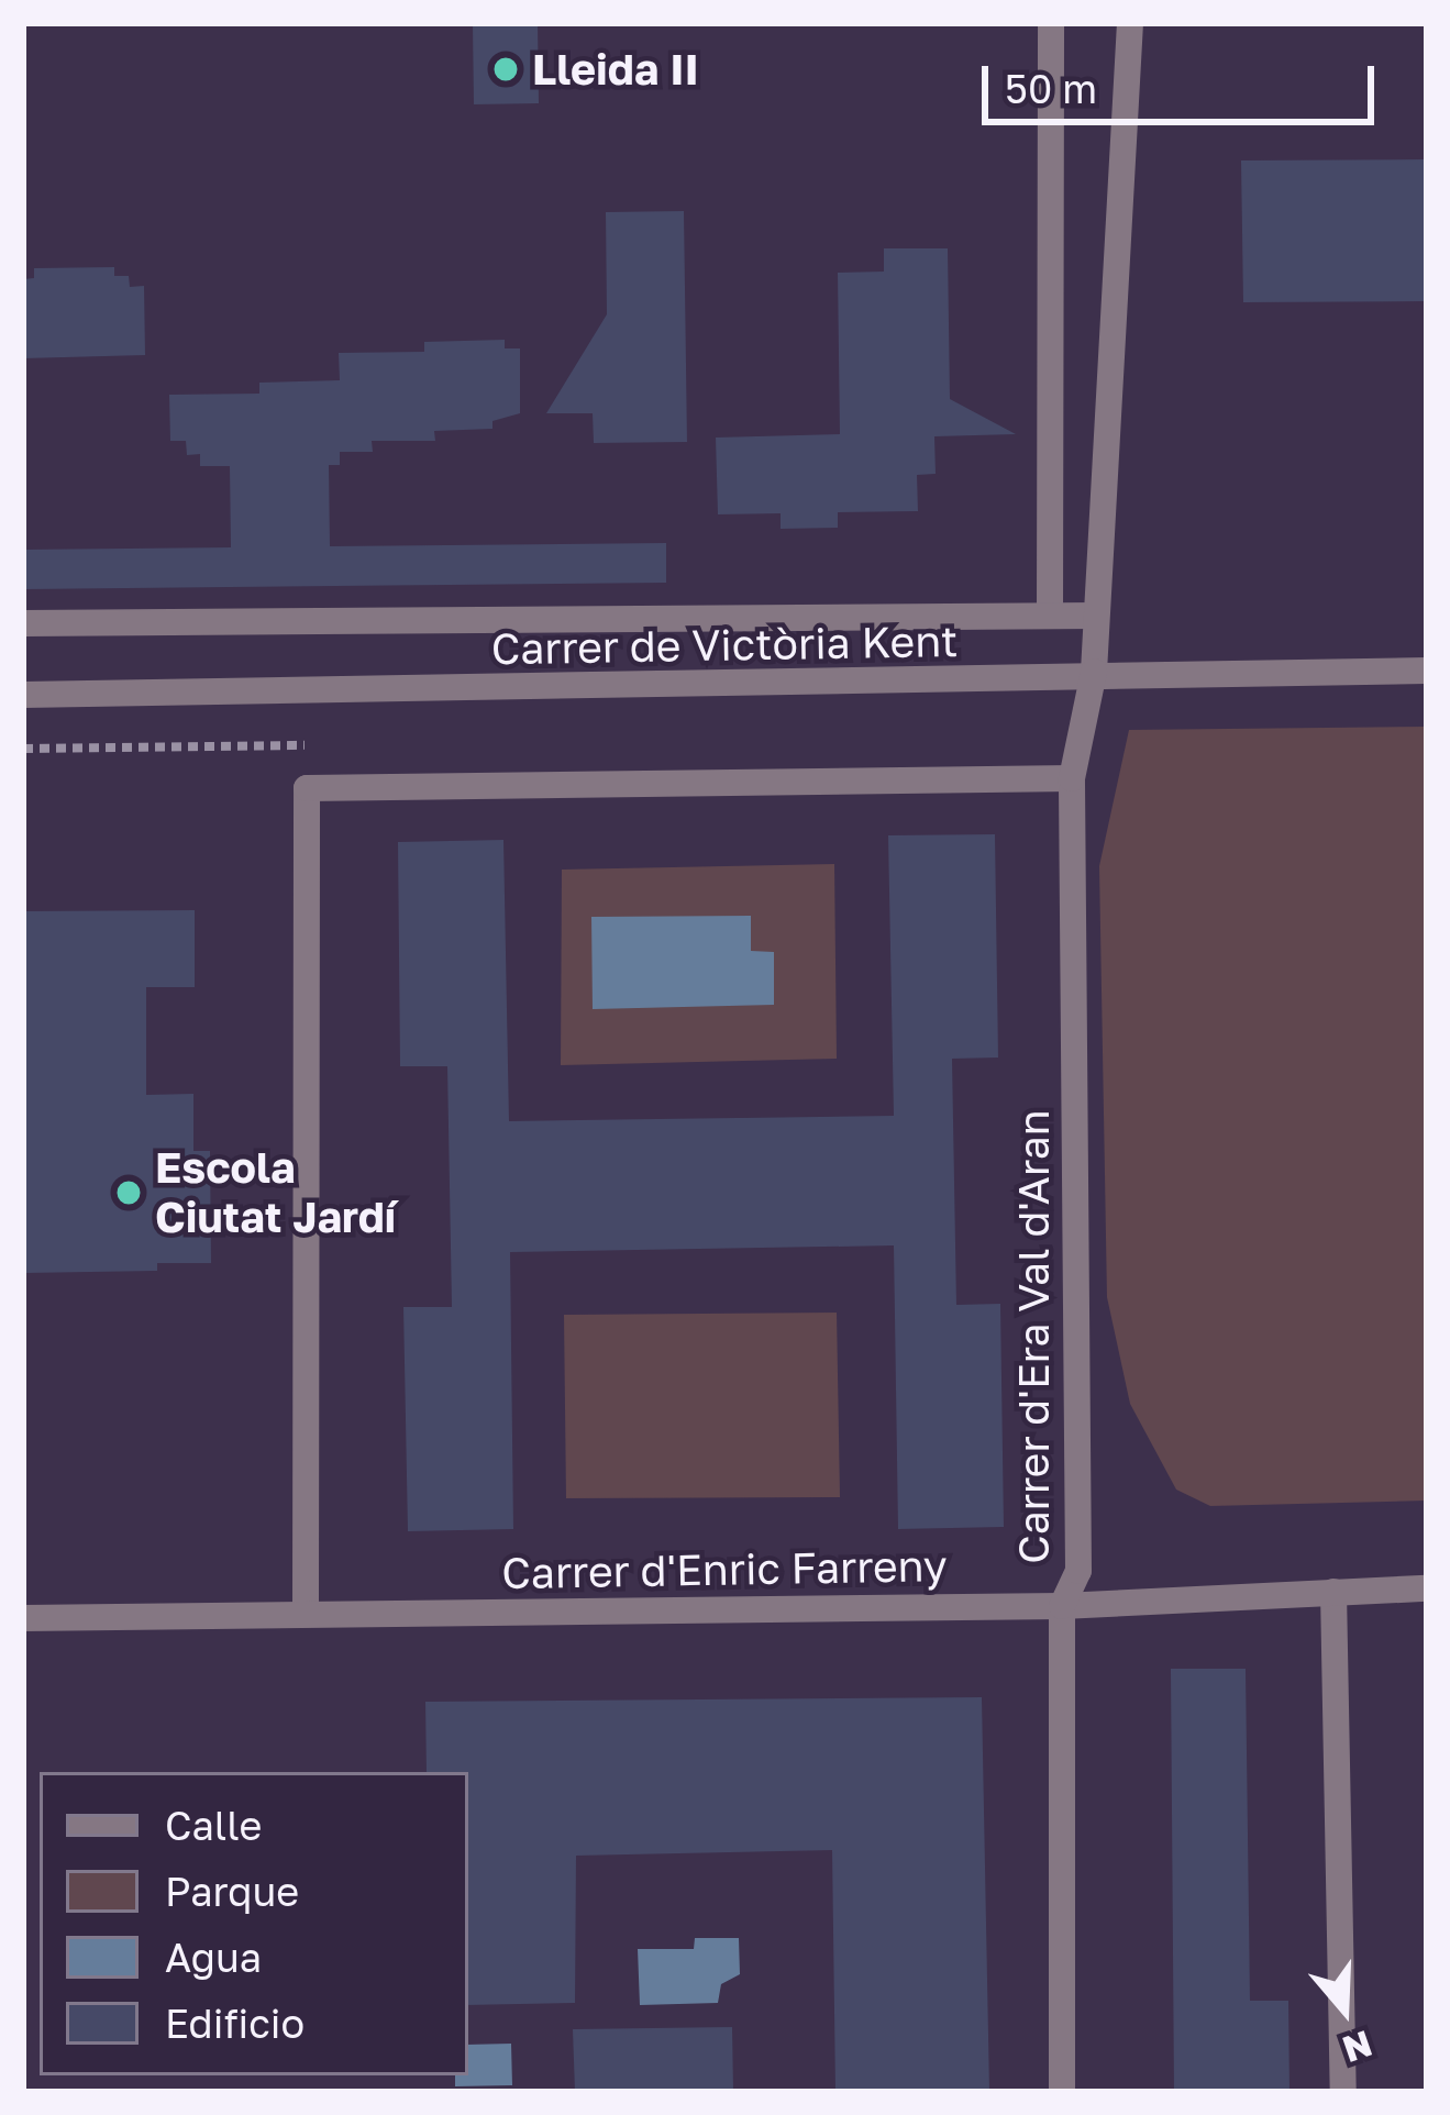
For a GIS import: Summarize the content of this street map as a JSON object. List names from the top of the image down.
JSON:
{
  "streets": {
    "street": ["Carrer de Victòria Kent", "Carrer d'Era Val d'Aran", "Carrer d'Enric Farreny"]
  },
  "crossings": [
    ["Carrer de Victòria Kent", "Carrer d'Era Val d'Aran"],
    ["Carrer d'Era Val d'Aran", "Carrer d'Enric Farreny"]
  ],
  "places": ["Lleida II", "Escola Ciutat Jardí"],
  "legend": [
    "Calle",
    "Parque",
    "Agua",
    "Edificio"
  ],
  "scale_bar": "50 m",
  "north": "bottom"
}
